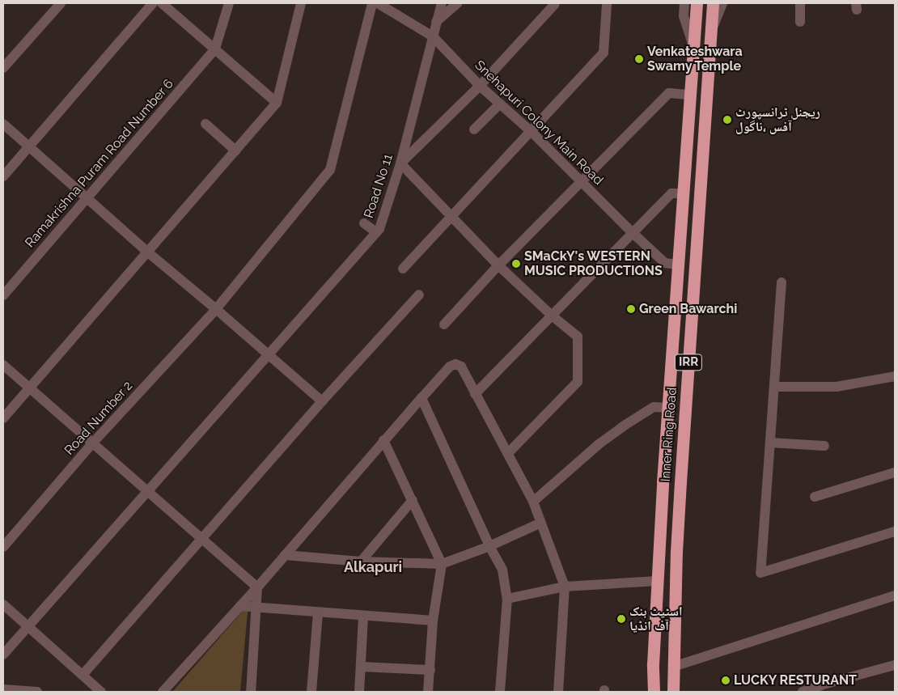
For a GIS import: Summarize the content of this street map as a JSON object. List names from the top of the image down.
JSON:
{
  "streets": {
    "highway": ["IRR", "Inner Ring Road"],
    "street": [
      "Snehapuri Colony Main Road",
      "Ramakrishna Puram Road Number 6",
      "Road No 11",
      "Road Number 2"
    ]
  },
  "crossings": [
    ["Snehapuri Colony Main Road", "Road No 11"],
    ["Snehapuri Colony Main Road", "Inner Ring Road"],
    ["IRR", "Inner Ring Road"]
  ],
  "districts": ["Alkapuri"],
  "places": [
    "Venkateshwara Swamy Temple",
    "ریجنل ٹرانسپورٹ آفس ،ناگول",
    "SMaCkY's WESTERN MUSIC PRODUCTIONS",
    "Green Bawarchi",
    "اسٹیٹ بنک آف انڈیا",
    "LUCKY RESTURANT"
  ]
}
